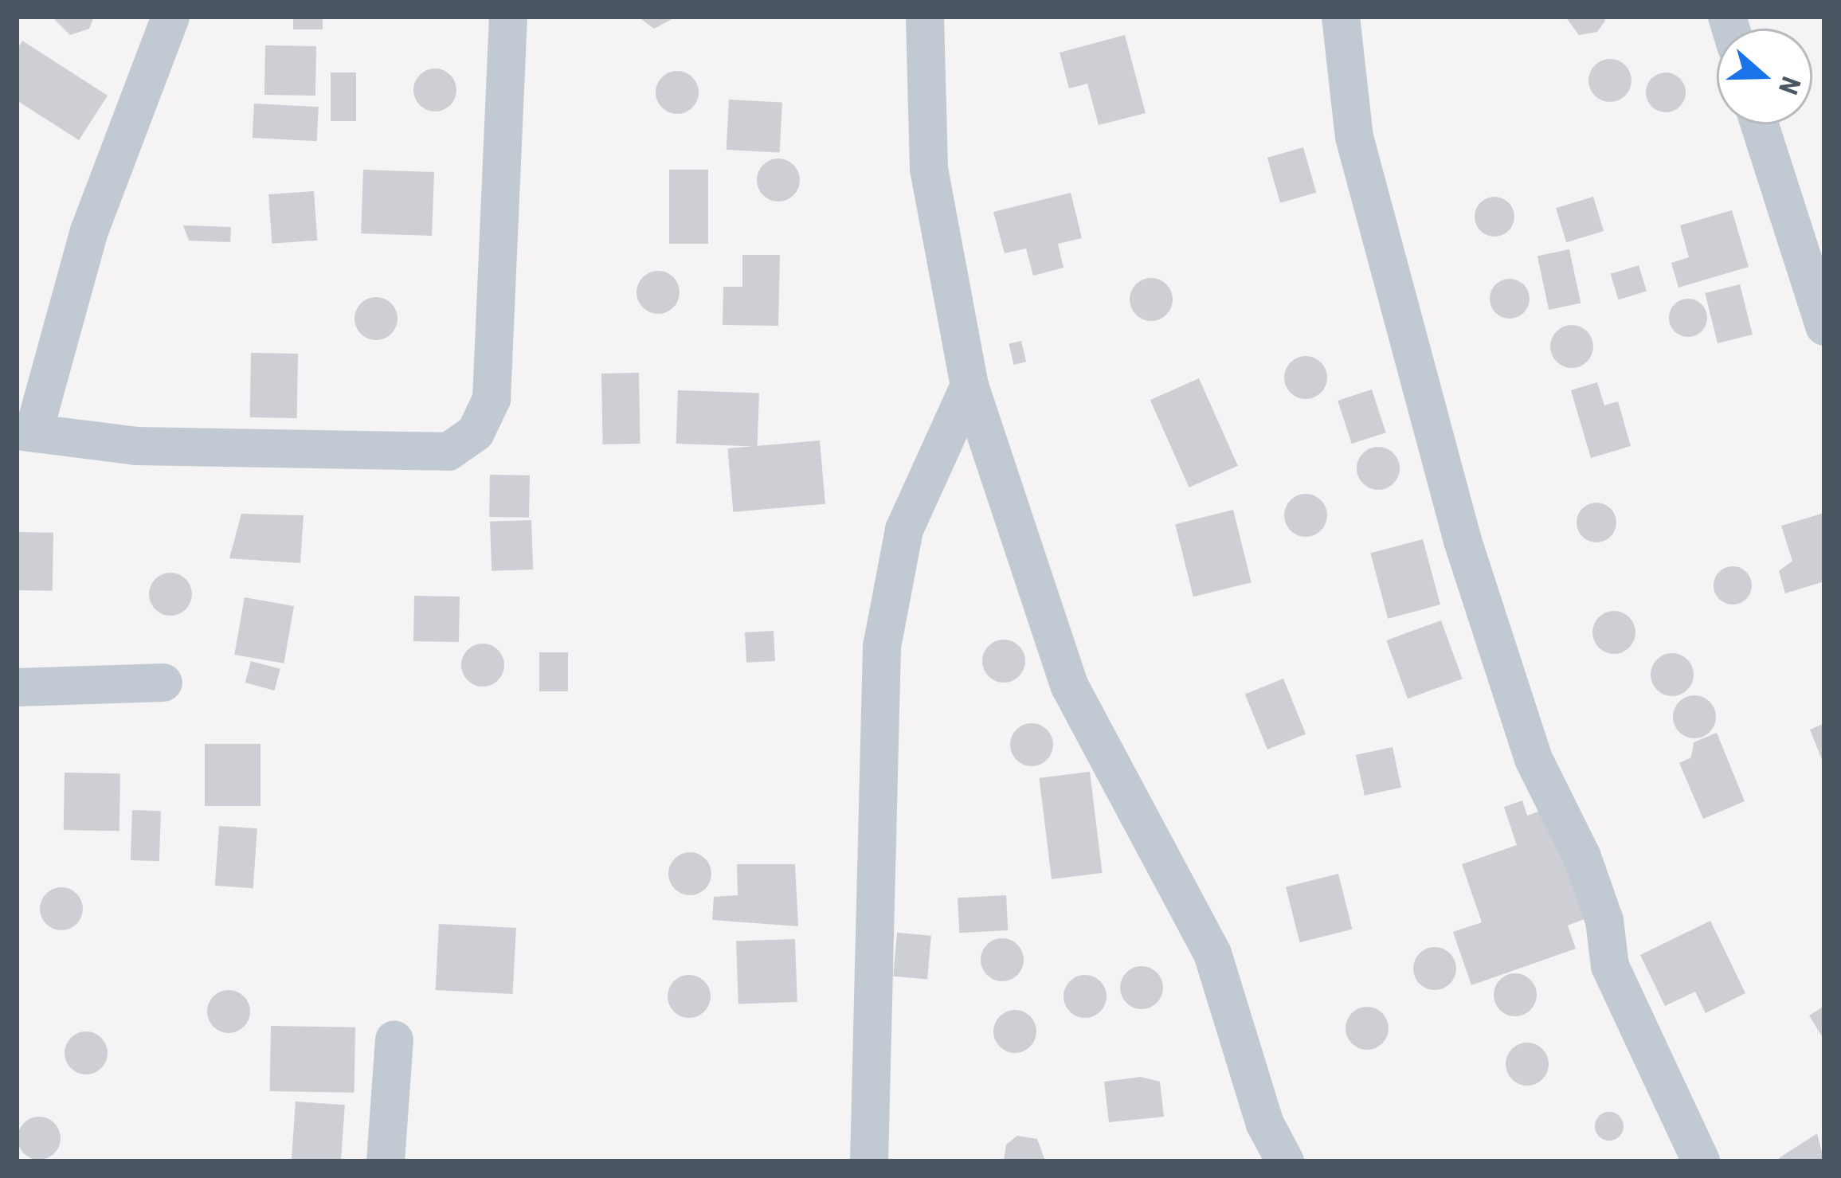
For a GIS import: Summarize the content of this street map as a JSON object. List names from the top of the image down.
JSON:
{
  "north": "right"
}
